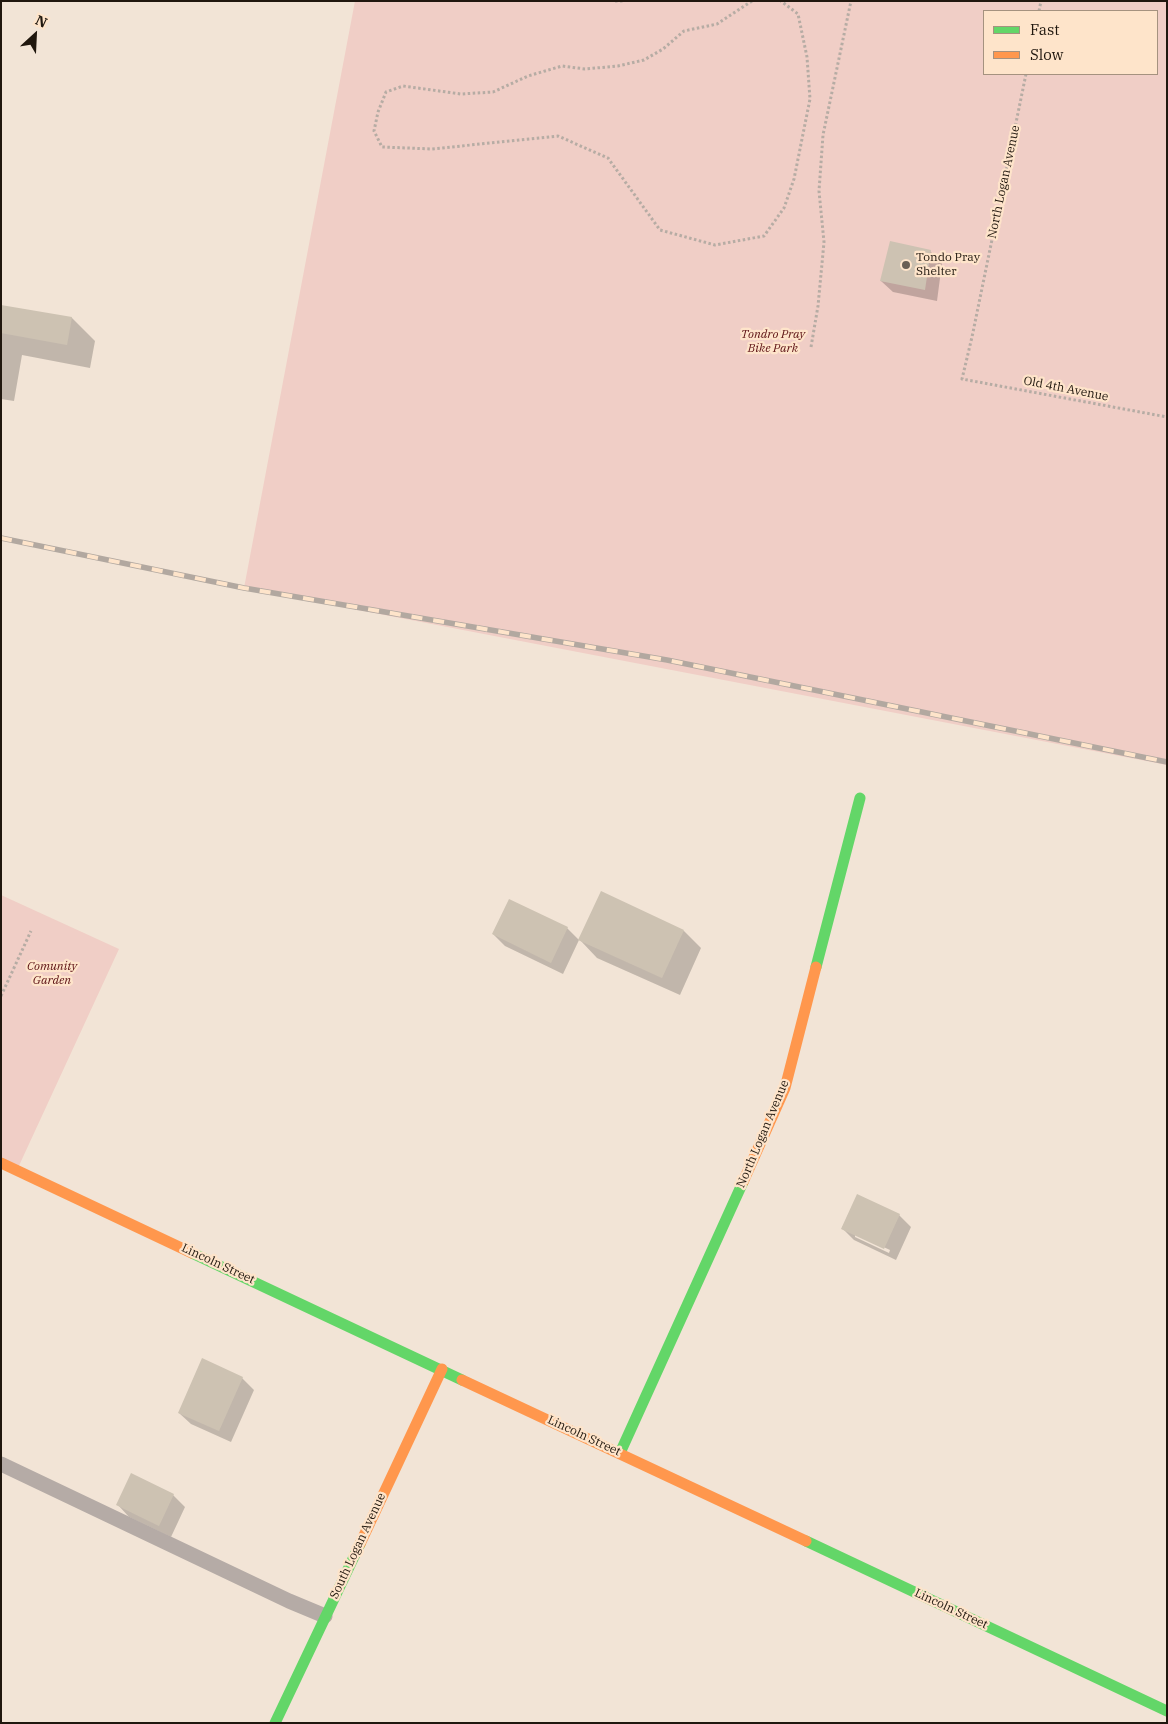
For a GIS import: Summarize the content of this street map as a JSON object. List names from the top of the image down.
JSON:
{
  "streets": {
    "main road": ["North Logan Avenue", "Lincoln Street", "South Logan Avenue"],
    "path": ["Old 4th Avenue"]
  },
  "crossings": [
    ["North Logan Avenue", "Old 4th Avenue"],
    ["North Logan Avenue", "Lincoln Street"],
    ["Lincoln Street", "South Logan Avenue"]
  ],
  "parks": ["Tondro Pray Bike Park", "Comunity Garden"],
  "places": ["Tondo Pray Shelter"],
  "legend": ["Fast", "Slow"],
  "north": "top right"
}
